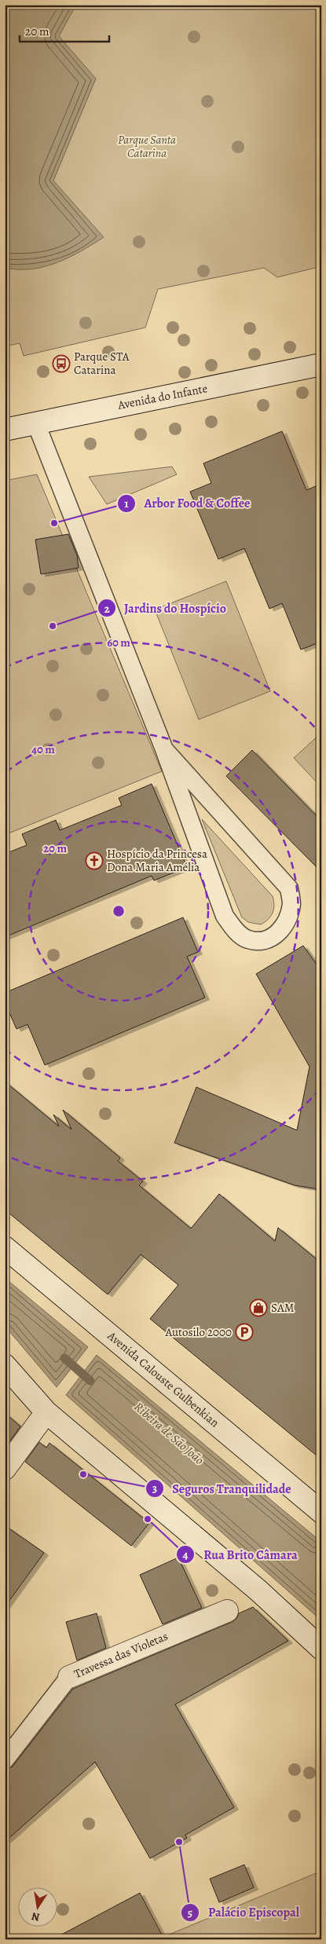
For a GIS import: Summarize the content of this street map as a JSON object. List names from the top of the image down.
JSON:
{
  "streets": {
    "main road": ["Avenida do Infante", "Avenida Calouste Gulbenkian", "Travessa das Violetas"]
  },
  "water": ["Ribeira de São João"],
  "parks": ["Parque Santa Catarina"],
  "places": {
    "bus stop": ["Parque STA Catarina"],
    "other": [
      "Arbor Food & Coffee",
      "Jardins do Hospício",
      "Seguros Tranquilidade",
      "Rua Brito Câmara",
      "Palácio Episcopal"
    ],
    "church": ["Hospício da Princesa Dona Maria Amélia"],
    "shop": ["SAM"],
    "parking": ["Autosilo 2000"]
  },
  "scale_bar": "20 m",
  "north": "bottom",
  "rings": ["60 m", "40 m", "20 m"]
}
